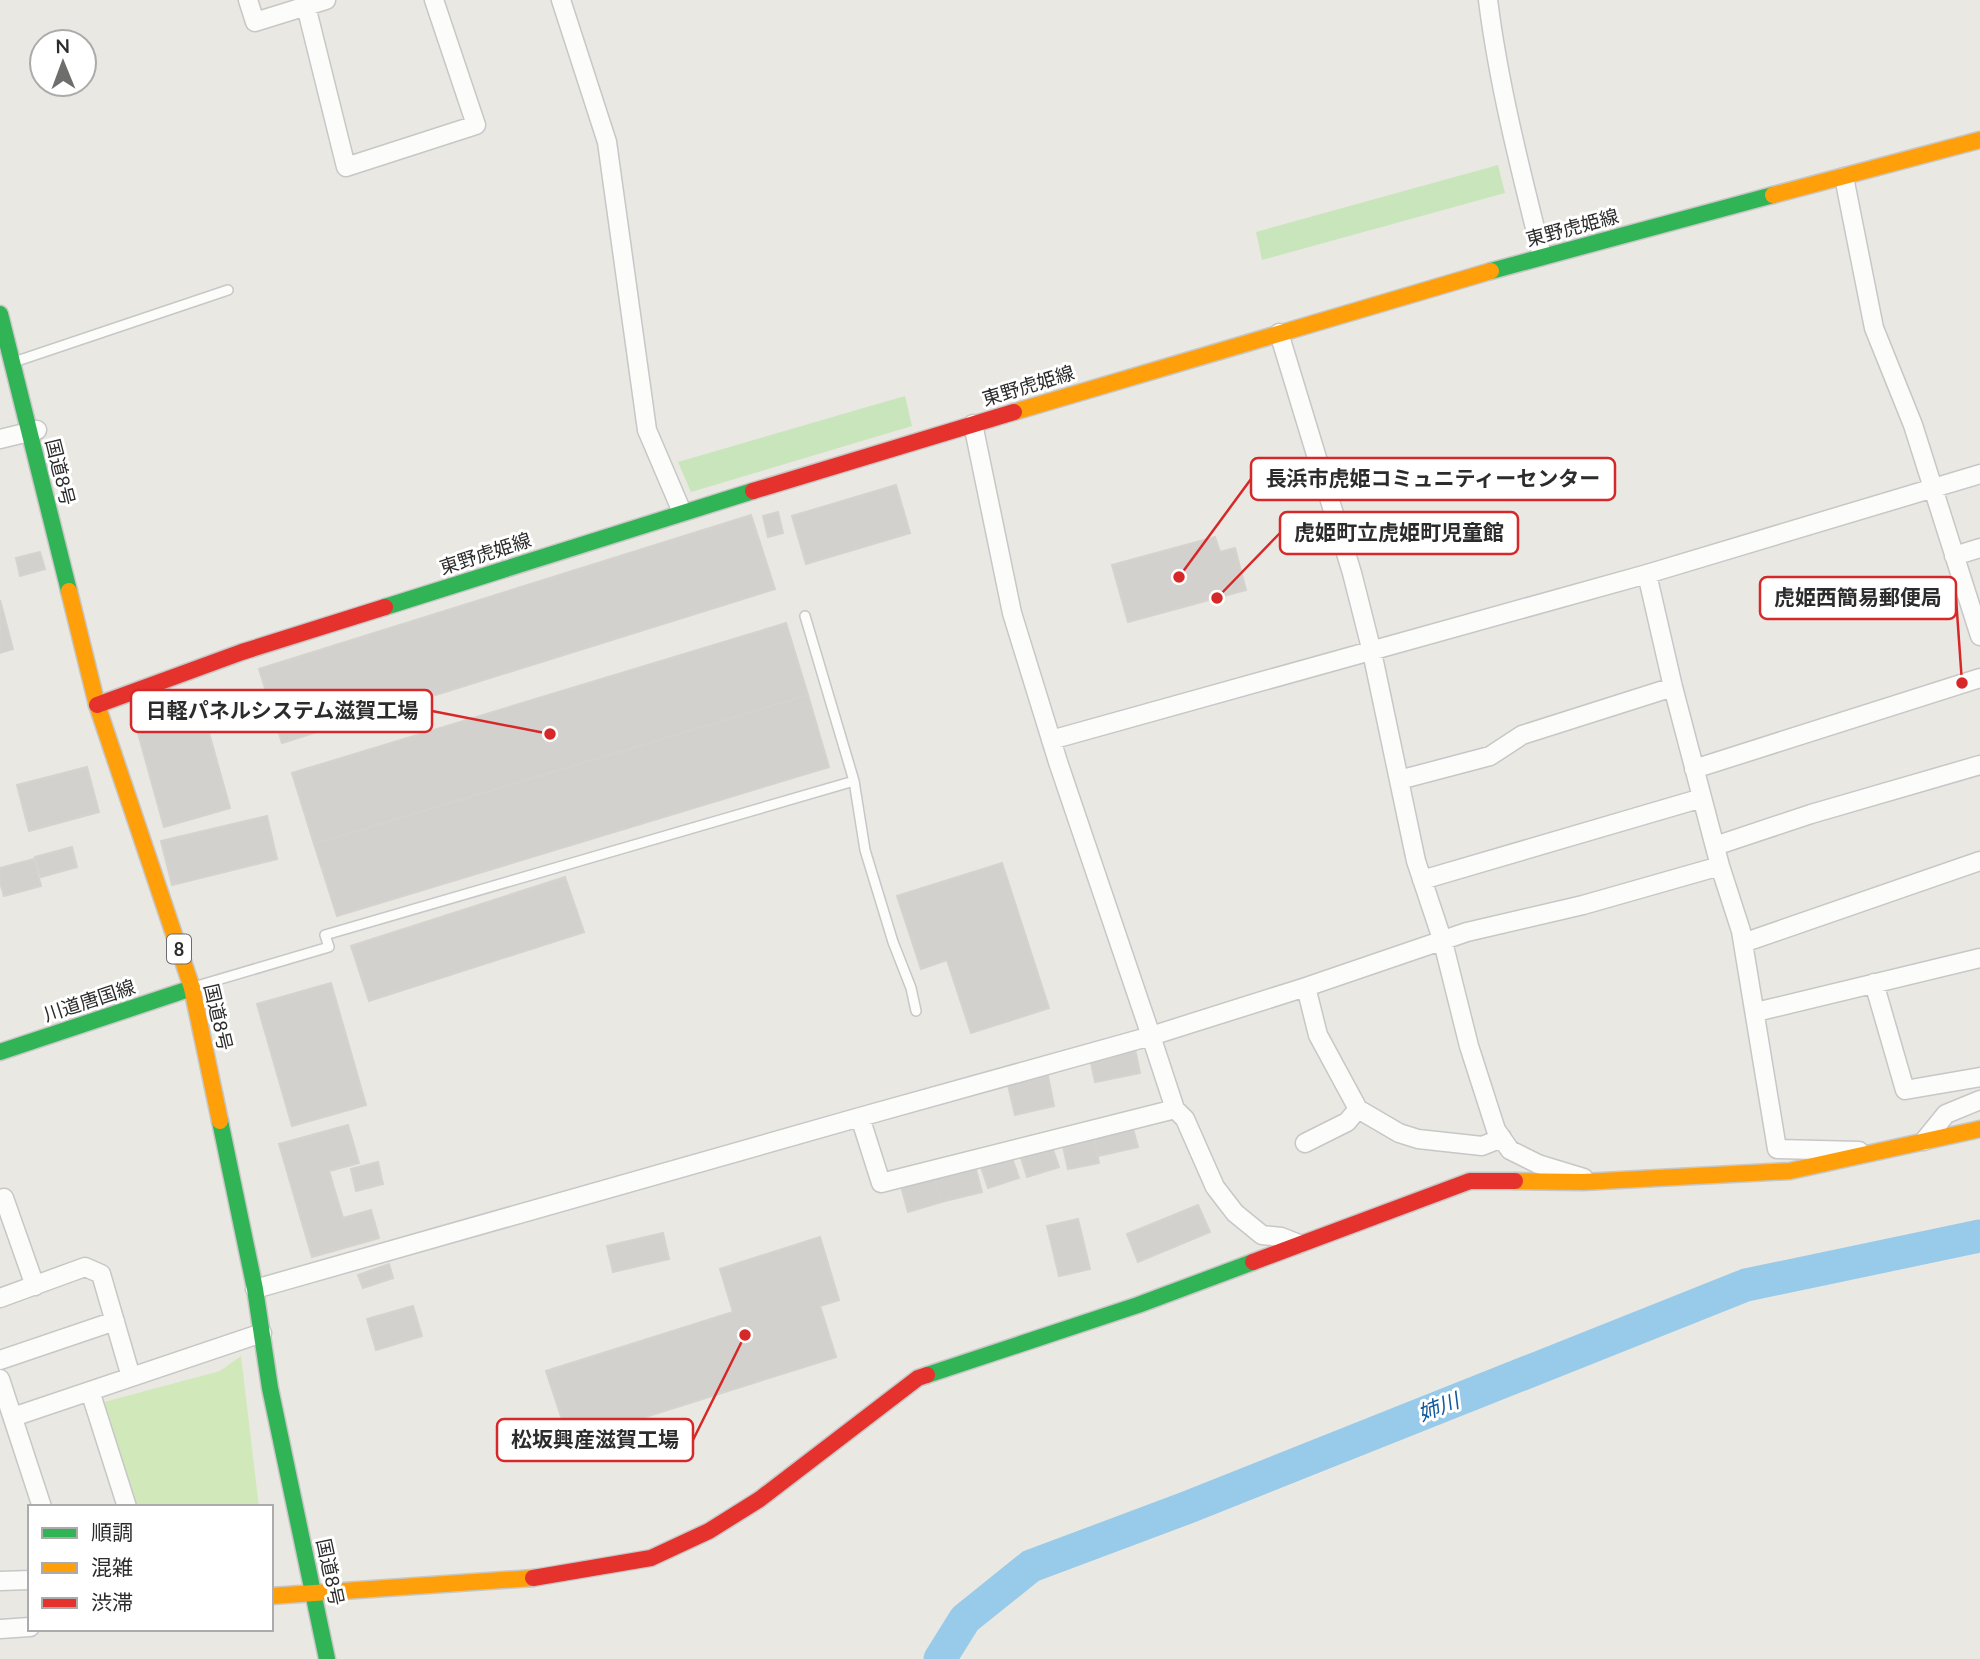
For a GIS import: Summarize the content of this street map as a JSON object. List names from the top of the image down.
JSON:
{
  "streets": {
    "main road": [
      "東野虎姫線",
      "国道8号",
      "8",
      "川道唐国線"
    ]
  },
  "crossings": [
    ["東野虎姫線", "国道8号"],
    ["国道8号", "川道唐国線"]
  ],
  "water": ["姉川"],
  "places": [
    "長浜市虎姫コミュニティーセンター",
    "虎姫町立虎姫町児童館",
    "虎姫西簡易郵便局",
    "日軽パネルシステム滋賀工場",
    "松坂興産滋賀工場"
  ],
  "legend": ["順調", "混雑", "渋滞"],
  "north": "top"
}
